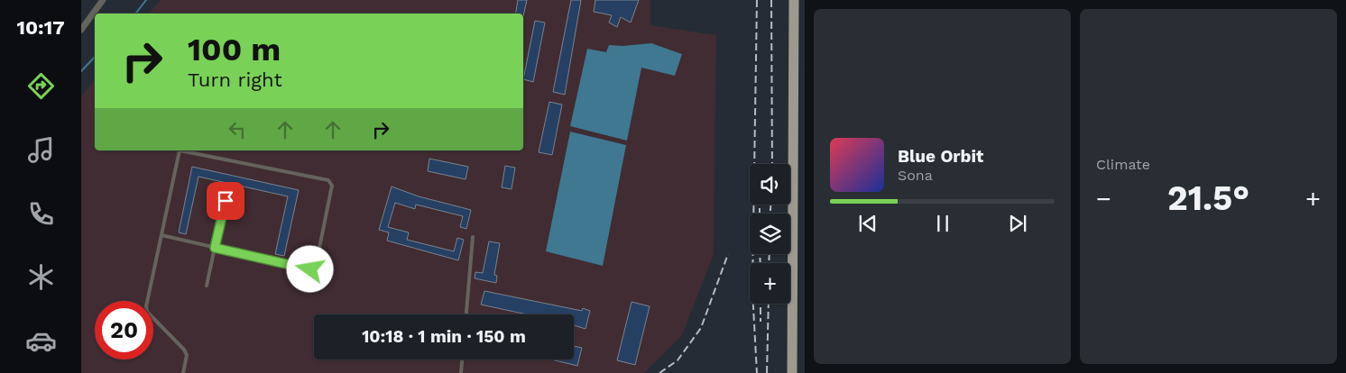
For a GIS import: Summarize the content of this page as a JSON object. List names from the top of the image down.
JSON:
{
  "page": {
    "tabs": "10:17",
    "tile": "Climate",
    "turn": ["100 m", "Turn right"],
    "song": ["Blue Orbit", "Sona"],
    "map_buttons": "+",
    "heat": ["−", "21.5°", "+"],
    "limit": "20",
    "trip": "10:18 · 1 min · 150 m"
  }
}
